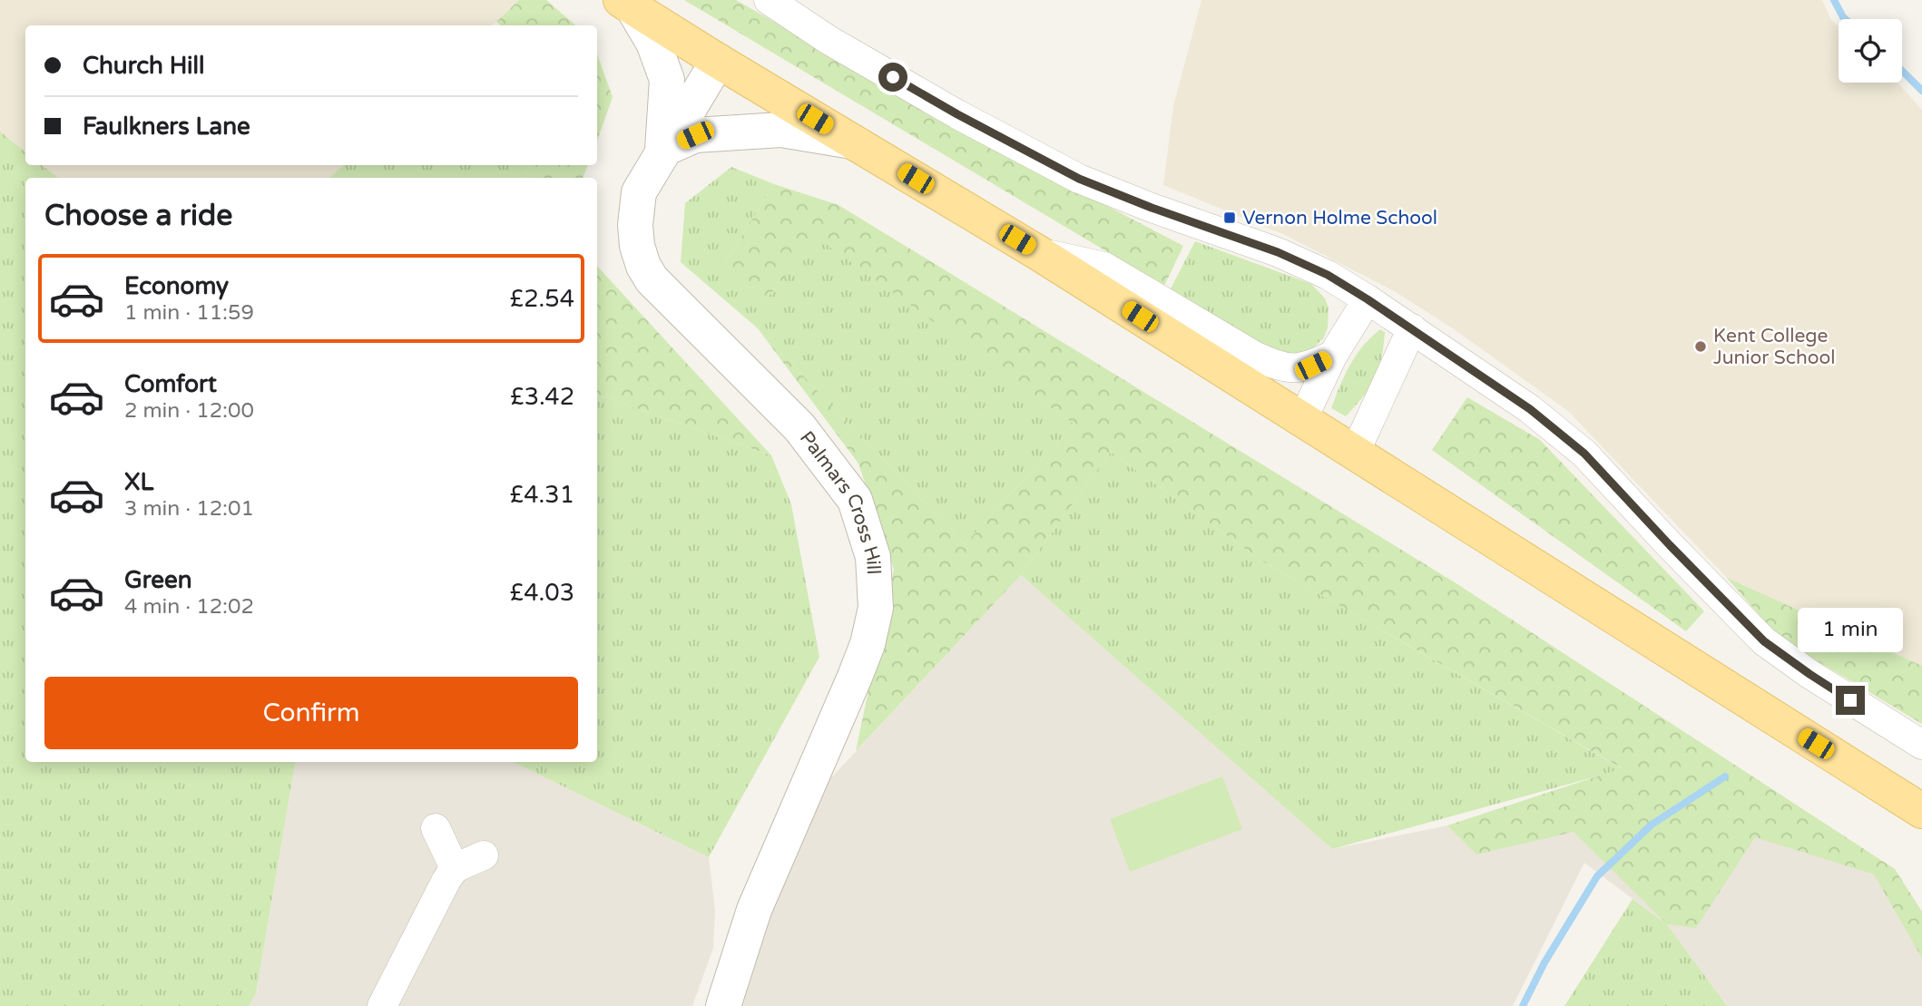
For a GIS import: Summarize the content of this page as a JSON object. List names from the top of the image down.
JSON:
{
  "streets": {
    "street": ["Palmars Cross Hill"]
  },
  "places": {
    "transit": ["Vernon Holme School"],
    "other": ["Kent College Junior School"]
  },
  "page": {
    "banner": ["Church Hill", "Faulkners Lane"],
    "heading": "Choose a ride",
    "list": [
      {
        "name": "Economy",
        "note": "1 min · 11:59",
        "value": "£2.54"
      },
      {
        "name": "Comfort",
        "note": "2 min · 12:00",
        "value": "£3.42"
      },
      {
        "name": "XL",
        "note": "3 min · 12:01",
        "value": "£4.31"
      },
      {
        "name": "Green",
        "note": "4 min · 12:02",
        "value": "£4.03"
      }
    ],
    "bubble": "1 min",
    "buttons": "Confirm"
  }
}
